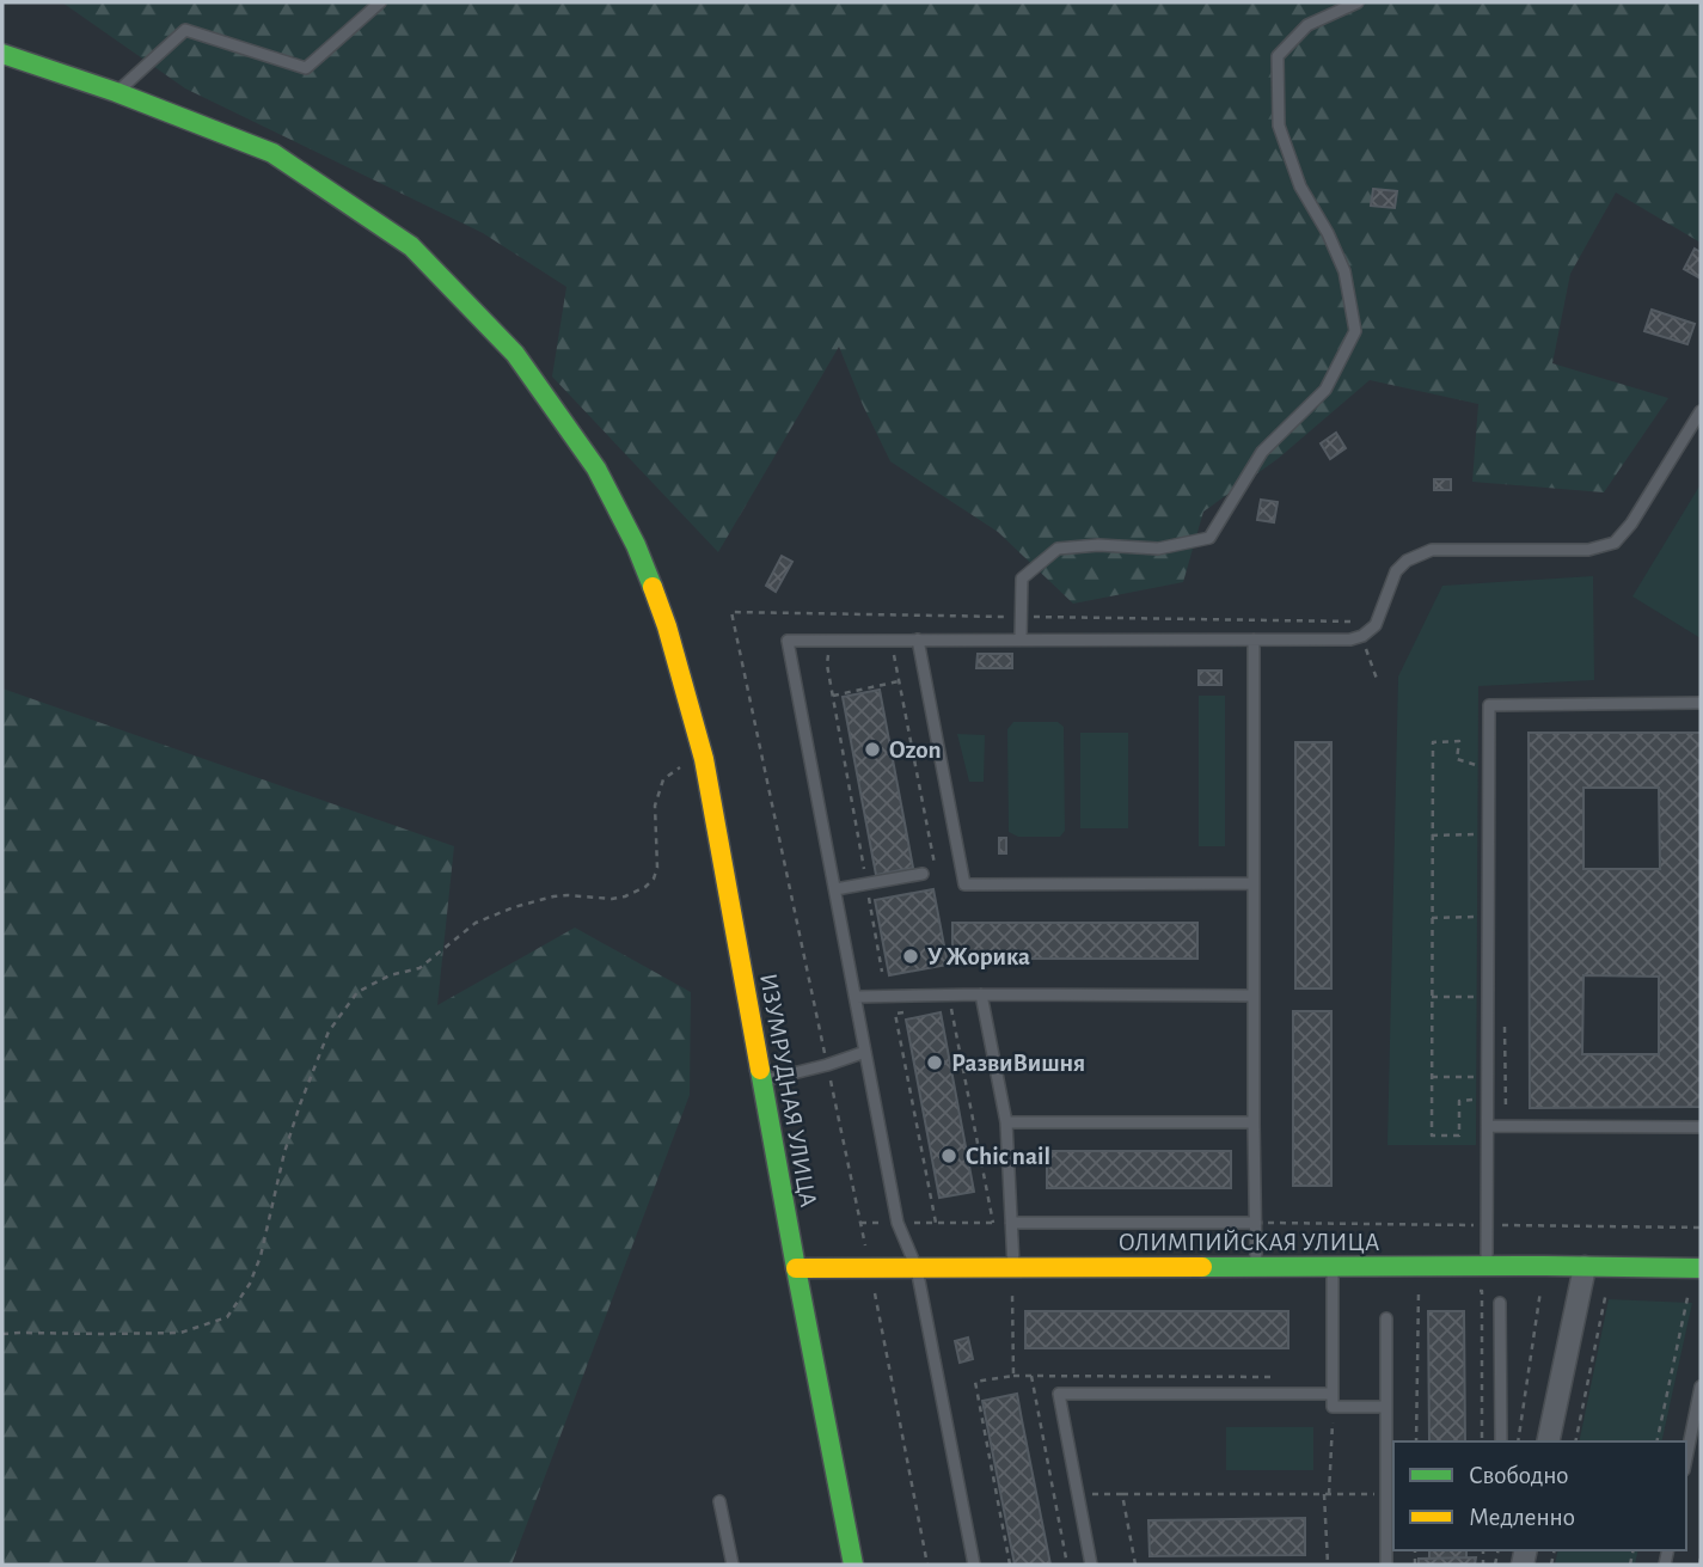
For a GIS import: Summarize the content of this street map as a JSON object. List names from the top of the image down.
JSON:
{
  "streets": {
    "street": ["ИЗУМРУДНАЯ УЛИЦА", "ОЛИМПИЙСКАЯ УЛИЦА"]
  },
  "crossings": [
    ["ИЗУМРУДНАЯ УЛИЦА", "ОЛИМПИЙСКАЯ УЛИЦА"]
  ],
  "places": [
    "Ozon",
    "У Жорика",
    "РазвиВишня",
    "Chic nail"
  ],
  "legend": ["Свободно", "Медленно"]
}
